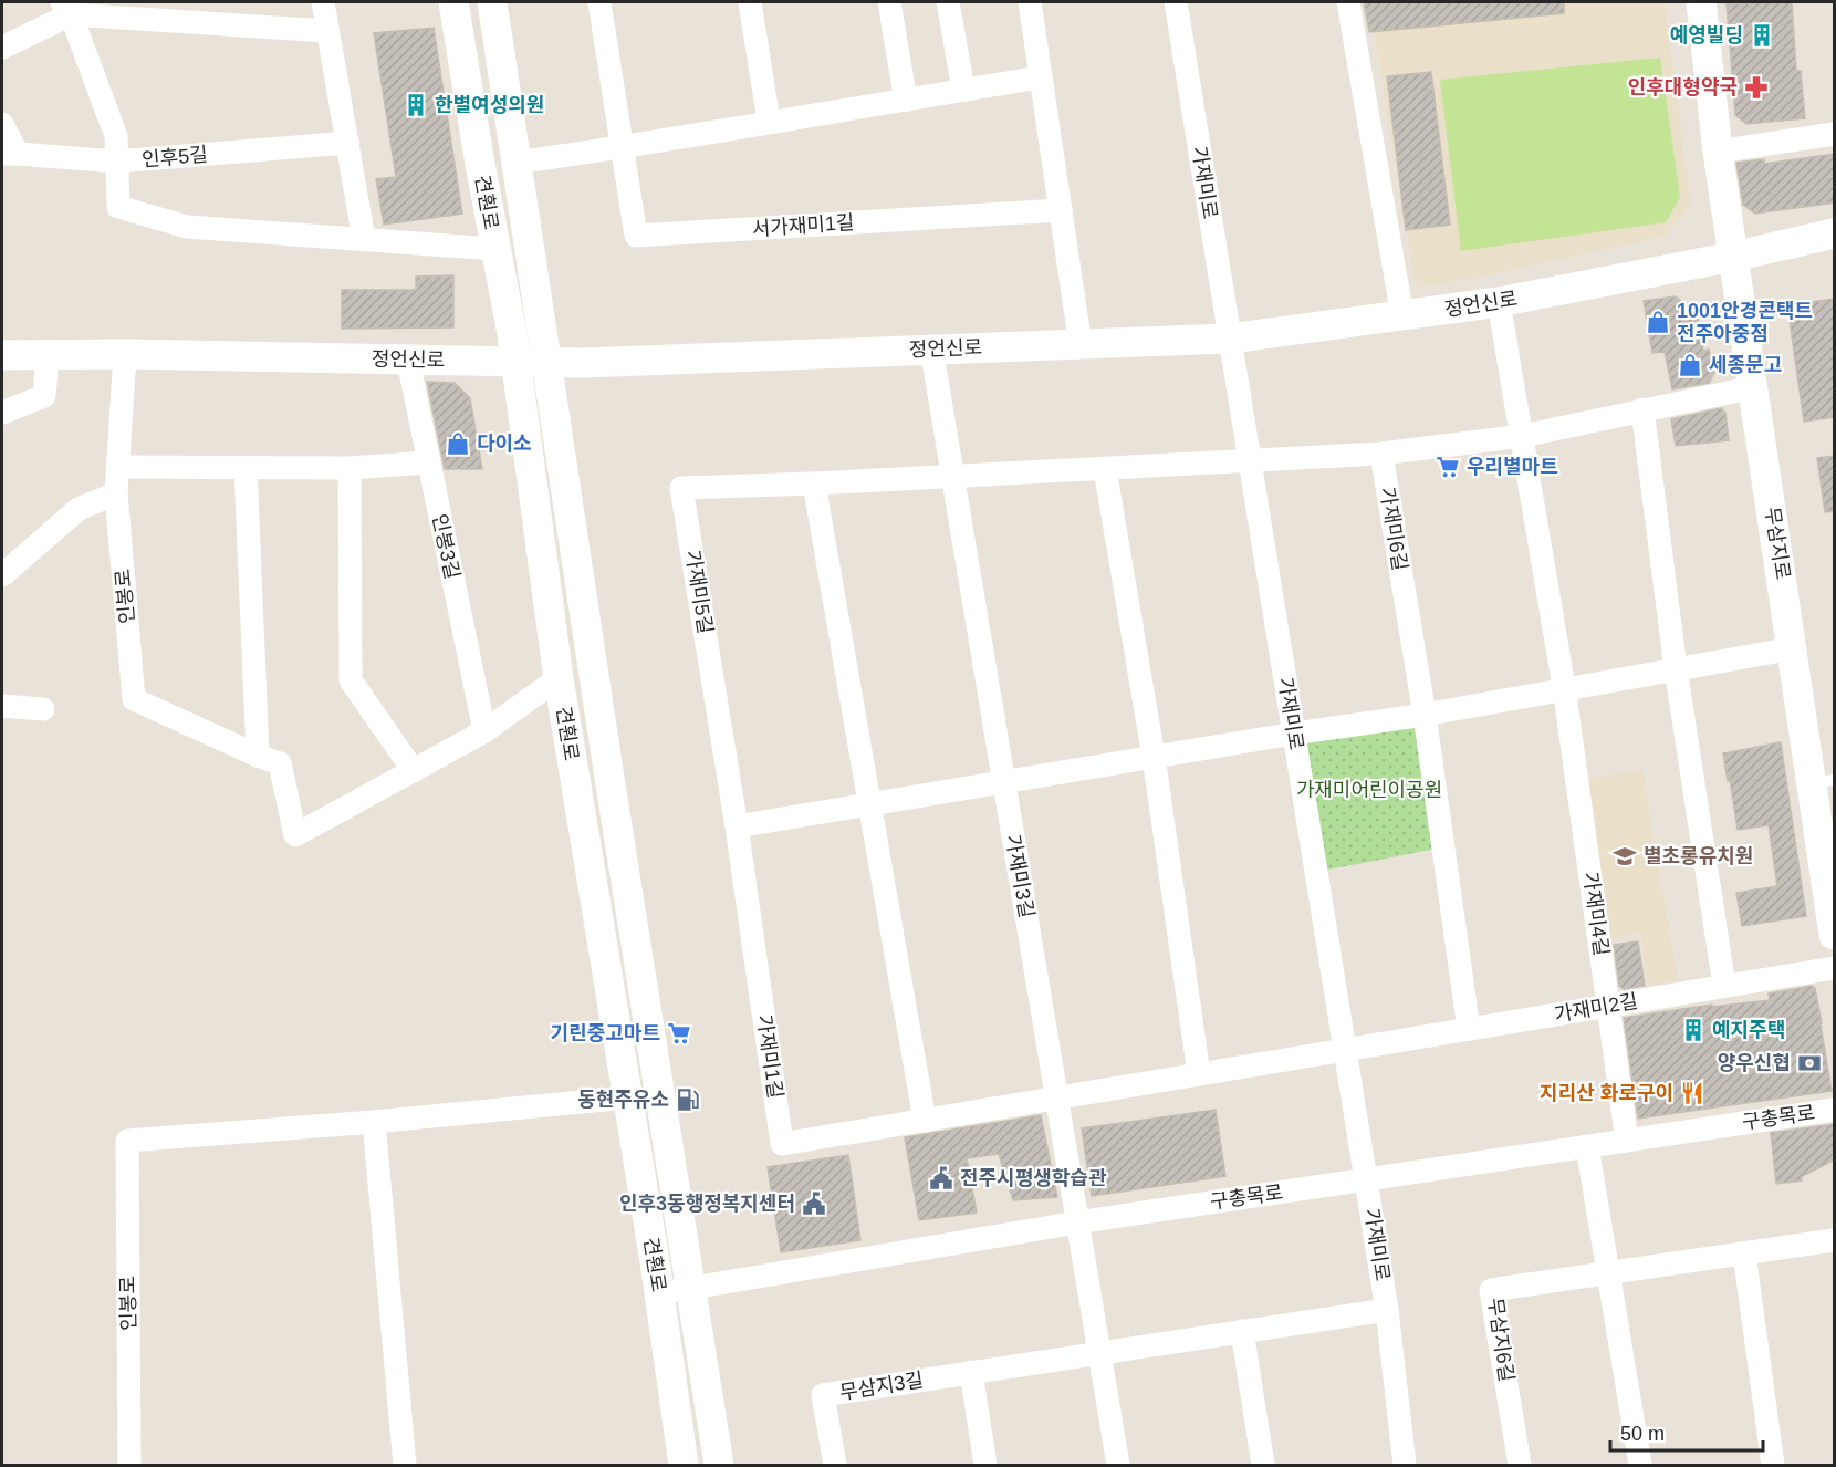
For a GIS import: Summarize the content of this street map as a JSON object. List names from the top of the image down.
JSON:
{
  "streets": {
    "street": [
      "인후5길",
      "가재미로",
      "견훤로",
      "서가재미1길",
      "정언신로",
      "가재미6길",
      "무삼지로",
      "인봉3길",
      "가재미5길",
      "인봉로",
      "가재미3길",
      "가재미4길",
      "가재미2길",
      "가재미1길",
      "구총목로",
      "무삼지6길",
      "무삼지3길"
    ]
  },
  "crossings": [
    ["가재미로", "정언신로"],
    ["가재미로", "가재미5길"],
    ["가재미로", "가재미2길"],
    ["가재미로", "가재미1길"],
    ["가재미로", "구총목로"],
    ["가재미로", "무삼지3길"],
    ["견훤로", "정언신로"],
    ["견훤로", "구총목로"],
    ["정언신로", "무삼지로"],
    ["정언신로", "인봉3길"],
    ["정언신로", "인봉로"],
    ["가재미5길", "가재미3길"],
    ["가재미5길", "가재미1길"],
    ["가재미3길", "가재미1길"],
    ["가재미4길", "가재미2길"],
    ["가재미4길", "구총목로"],
    ["가재미2길", "가재미1길"]
  ],
  "parks": ["가재미어린이공원"],
  "places": {
    "building": ["예영빌딩", "한별여성의원", "예지주택"],
    "pharmacy": ["인후대형약국"],
    "shop": ["1001안경콘택트 전주아중점", "세종문고", "다이소"],
    "supermarket": ["우리별마트", "기린중고마트"],
    "school or university": ["별초롱유치원"],
    "bank": ["양우신협"],
    "restaurant": ["지리산 화로구이"],
    "fuel station": ["동현주유소"],
    "public building": ["전주시평생학습관", "인후3동행정복지센터"]
  },
  "scale_bar": "50 m"
}
